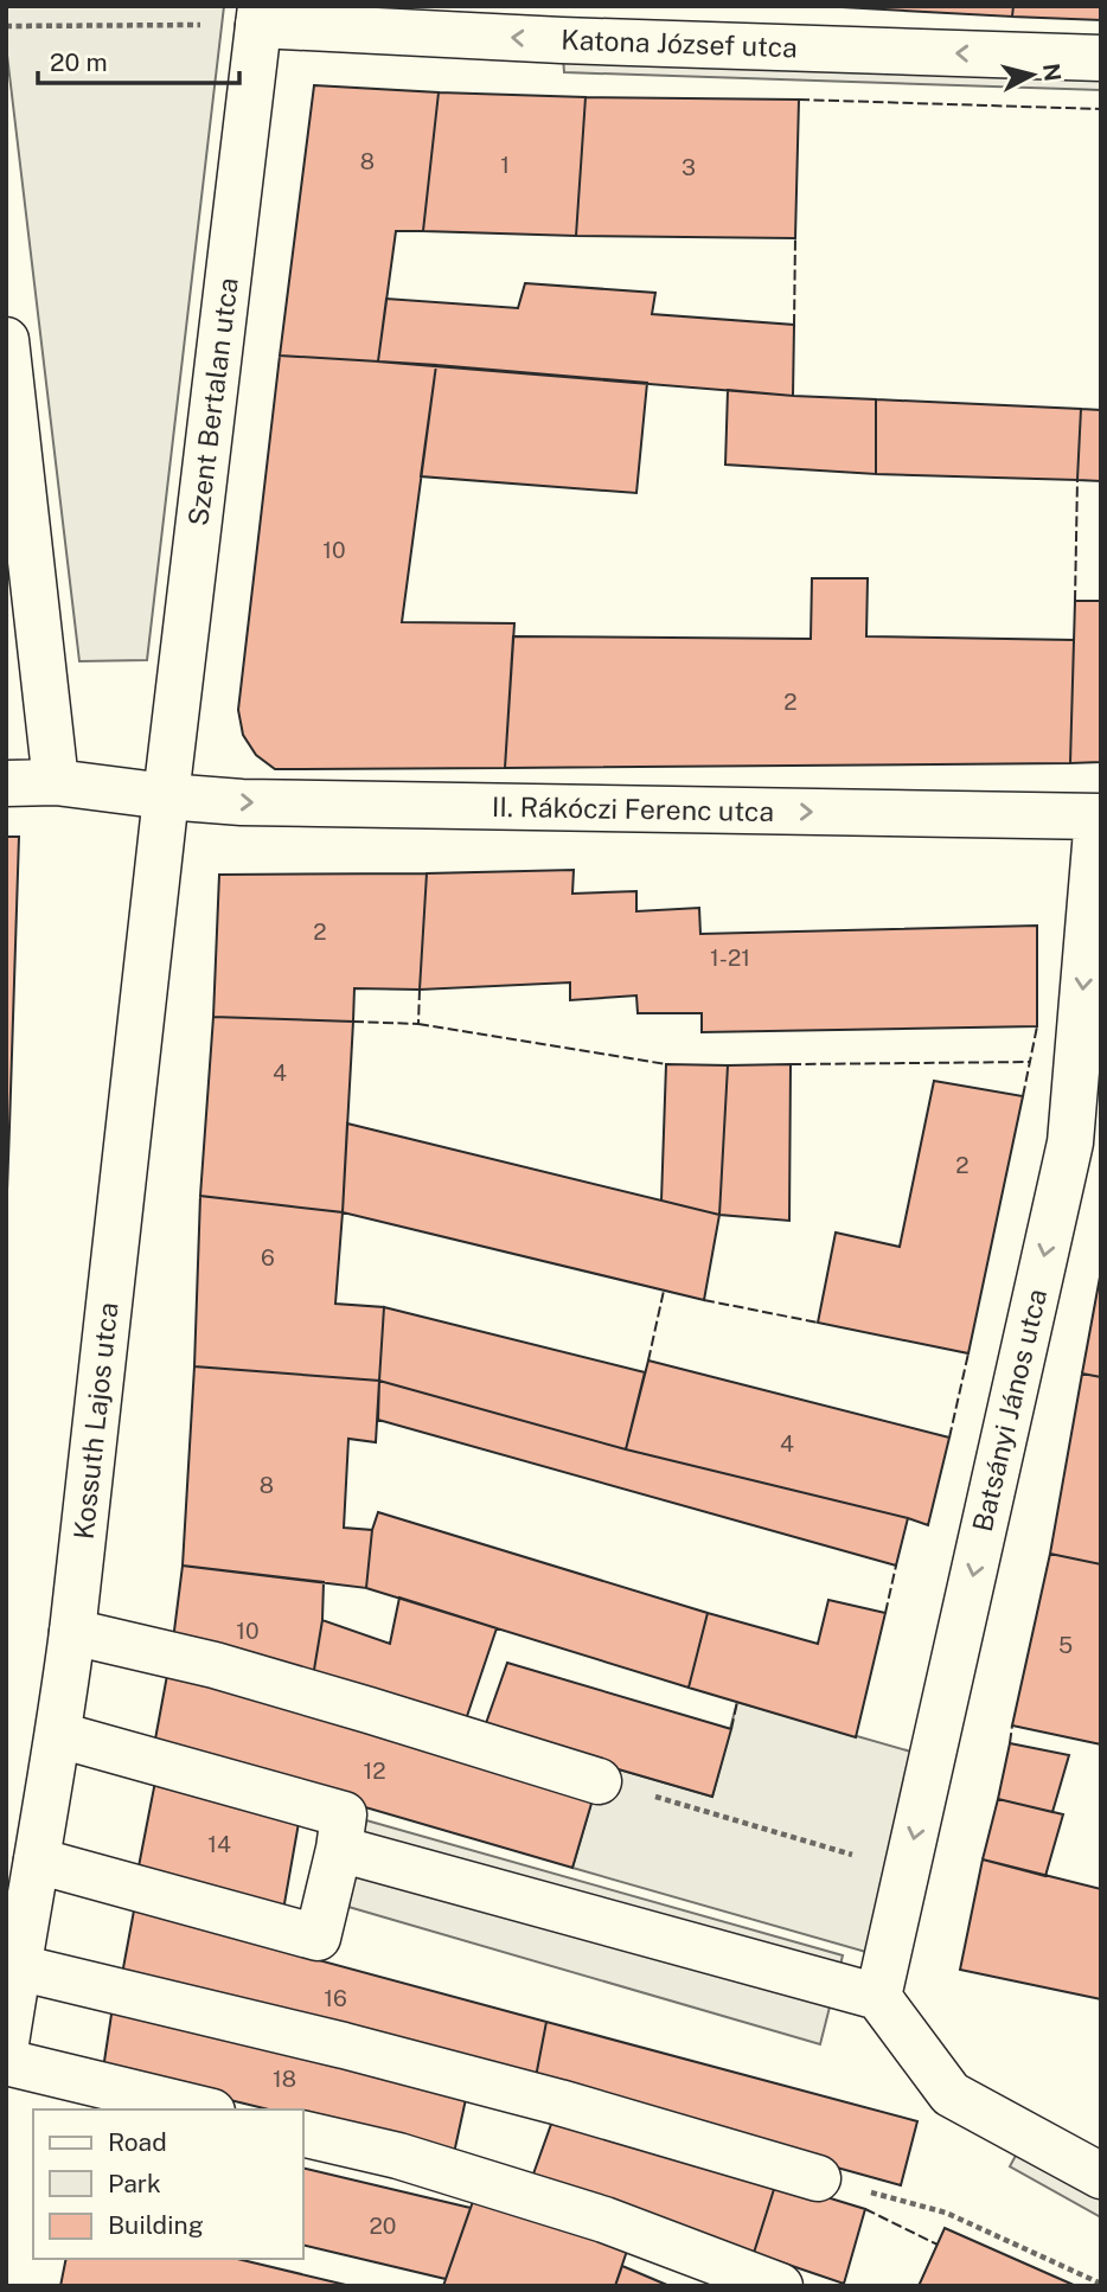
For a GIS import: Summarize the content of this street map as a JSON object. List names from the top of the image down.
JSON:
{
  "streets": {
    "street": [
      "Katona József utca",
      "Szent Bertalan utca",
      "II. Rákóczi Ferenc utca",
      "Batsányi János utca",
      "Kossuth Lajos utca"
    ]
  },
  "crossings": [
    ["Katona József utca", "Szent Bertalan utca"],
    ["Szent Bertalan utca", "II. Rákóczi Ferenc utca"],
    ["Szent Bertalan utca", "Kossuth Lajos utca"],
    ["II. Rákóczi Ferenc utca", "Batsányi János utca"],
    ["II. Rákóczi Ferenc utca", "Kossuth Lajos utca"]
  ],
  "one_way": ["Katona József utca", "II. Rákóczi Ferenc utca", "Batsányi János utca"],
  "house_numbers": [
    "8",
    "1",
    "3",
    "10",
    "2",
    "2",
    "1-21",
    "4",
    "2",
    "6",
    "4",
    "8",
    "10",
    "5",
    "12",
    "14",
    "16",
    "18",
    "20"
  ],
  "legend": ["Road", "Park", "Building"],
  "scale_bar": "20 m",
  "north": "right"
}
